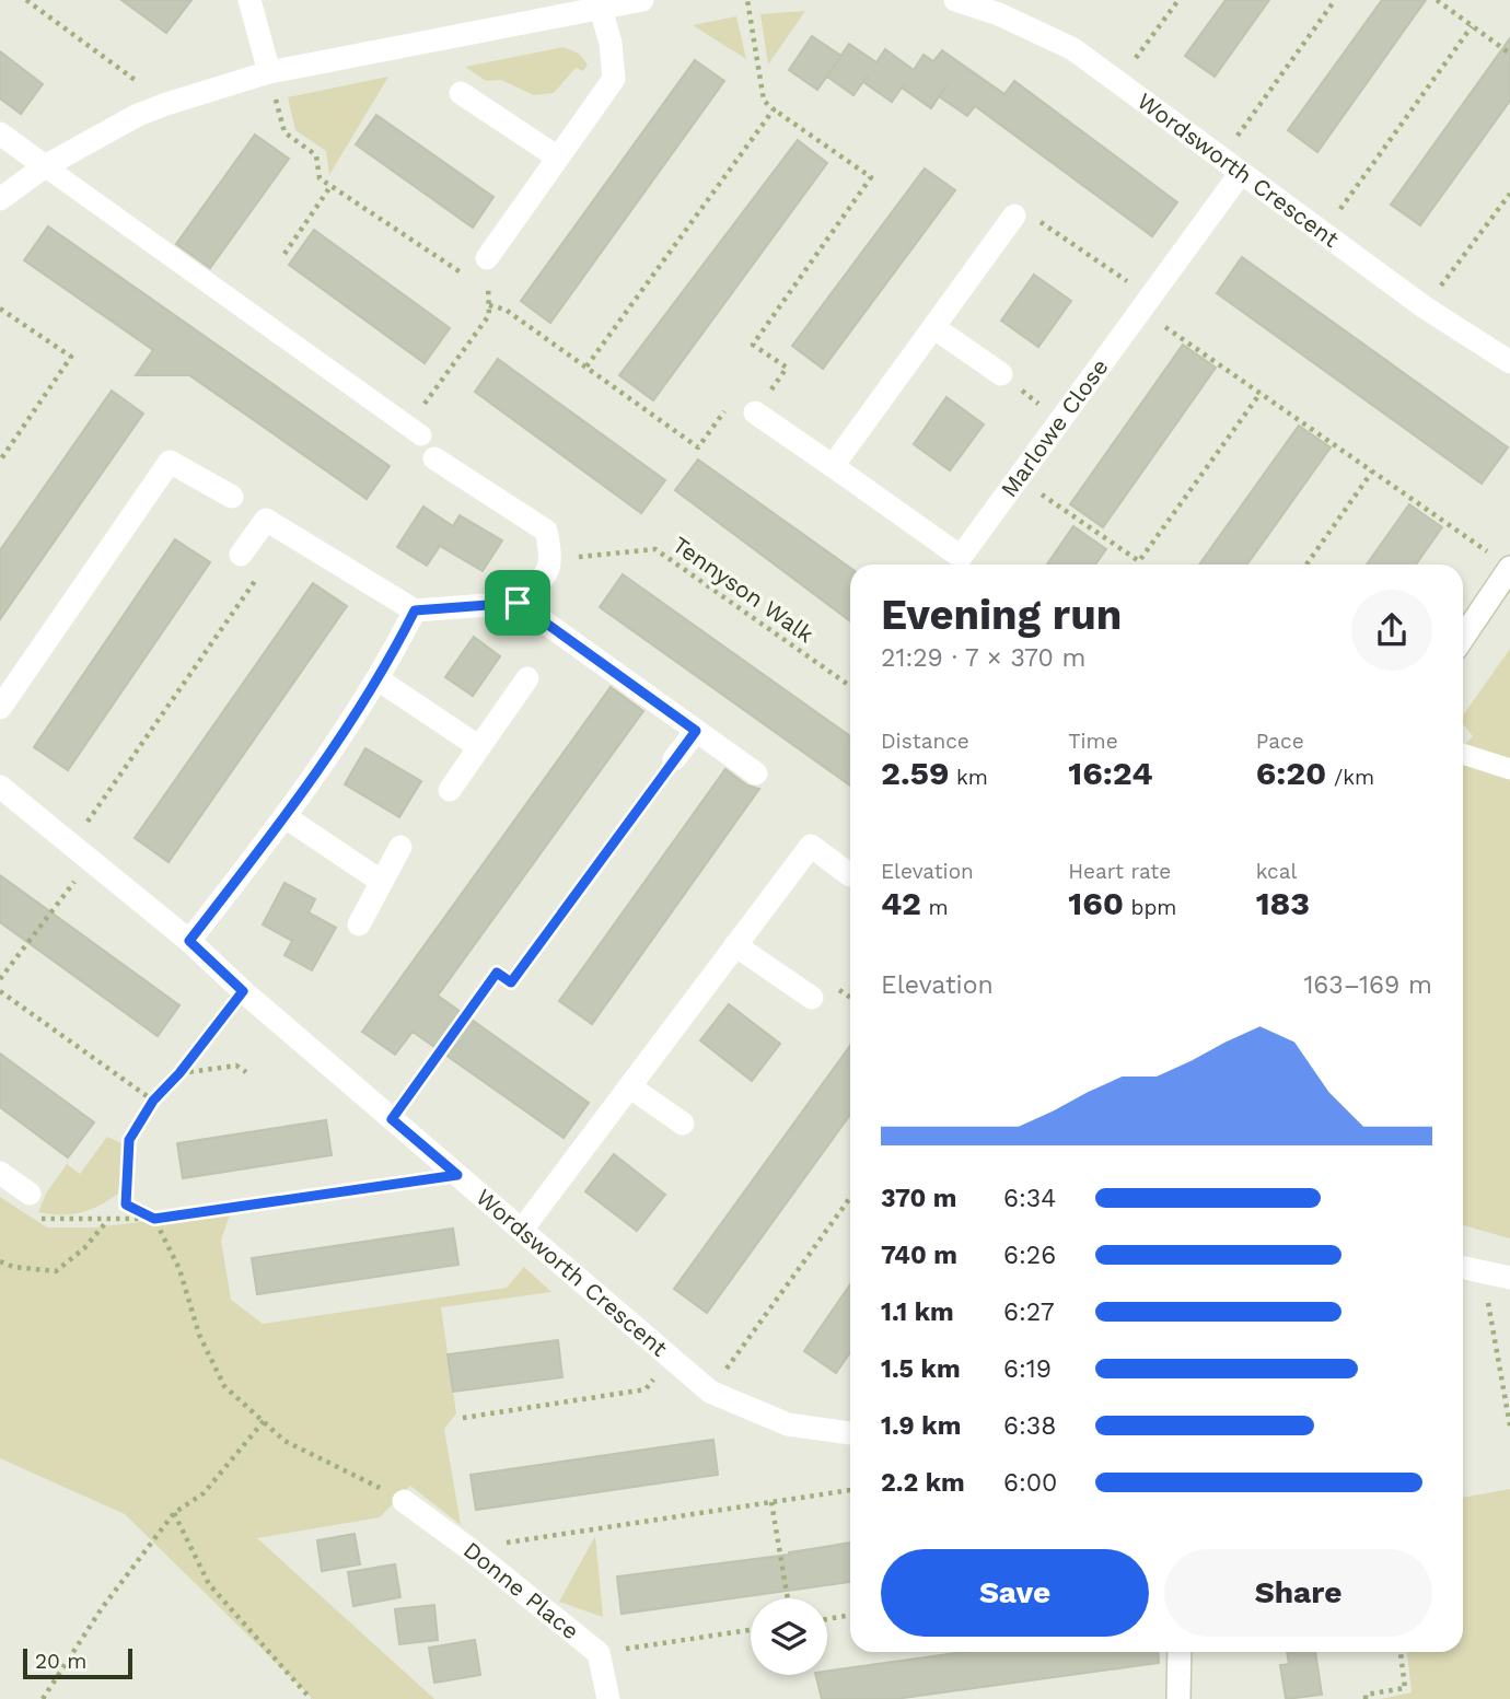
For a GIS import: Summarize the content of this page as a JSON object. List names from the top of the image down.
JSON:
{
  "streets": {
    "street": ["Wordsworth Crescent", "Marlowe Close", "Donne Place"],
    "path": ["Tennyson Walk"]
  },
  "crossings": [
    ["Wordsworth Crescent", "Marlowe Close"]
  ],
  "scale_bar": "20 m",
  "page": {
    "heading": ["Evening run", "21:29 · 7 × 370 m"],
    "stats": [
      ["Distance", "2.59 km"],
      ["Time", "16:24"],
      ["Pace", "6:20 /km"],
      ["Elevation", "42 m"],
      ["Heart rate", "160 bpm"],
      ["kcal", "183"]
    ],
    "chart": ["Elevation", "163–169 m"],
    "list": [
      {
        "name": "370 m",
        "note": "6:34"
      },
      {
        "name": "740 m",
        "note": "6:26"
      },
      {
        "name": "1.1 km",
        "note": "6:27"
      },
      {
        "name": "1.5 km",
        "note": "6:19"
      },
      {
        "name": "1.9 km",
        "note": "6:38"
      },
      {
        "name": "2.2 km",
        "note": "6:00"
      }
    ],
    "buttons": ["Save", "Share"],
    "scale": "20 m"
  }
}
